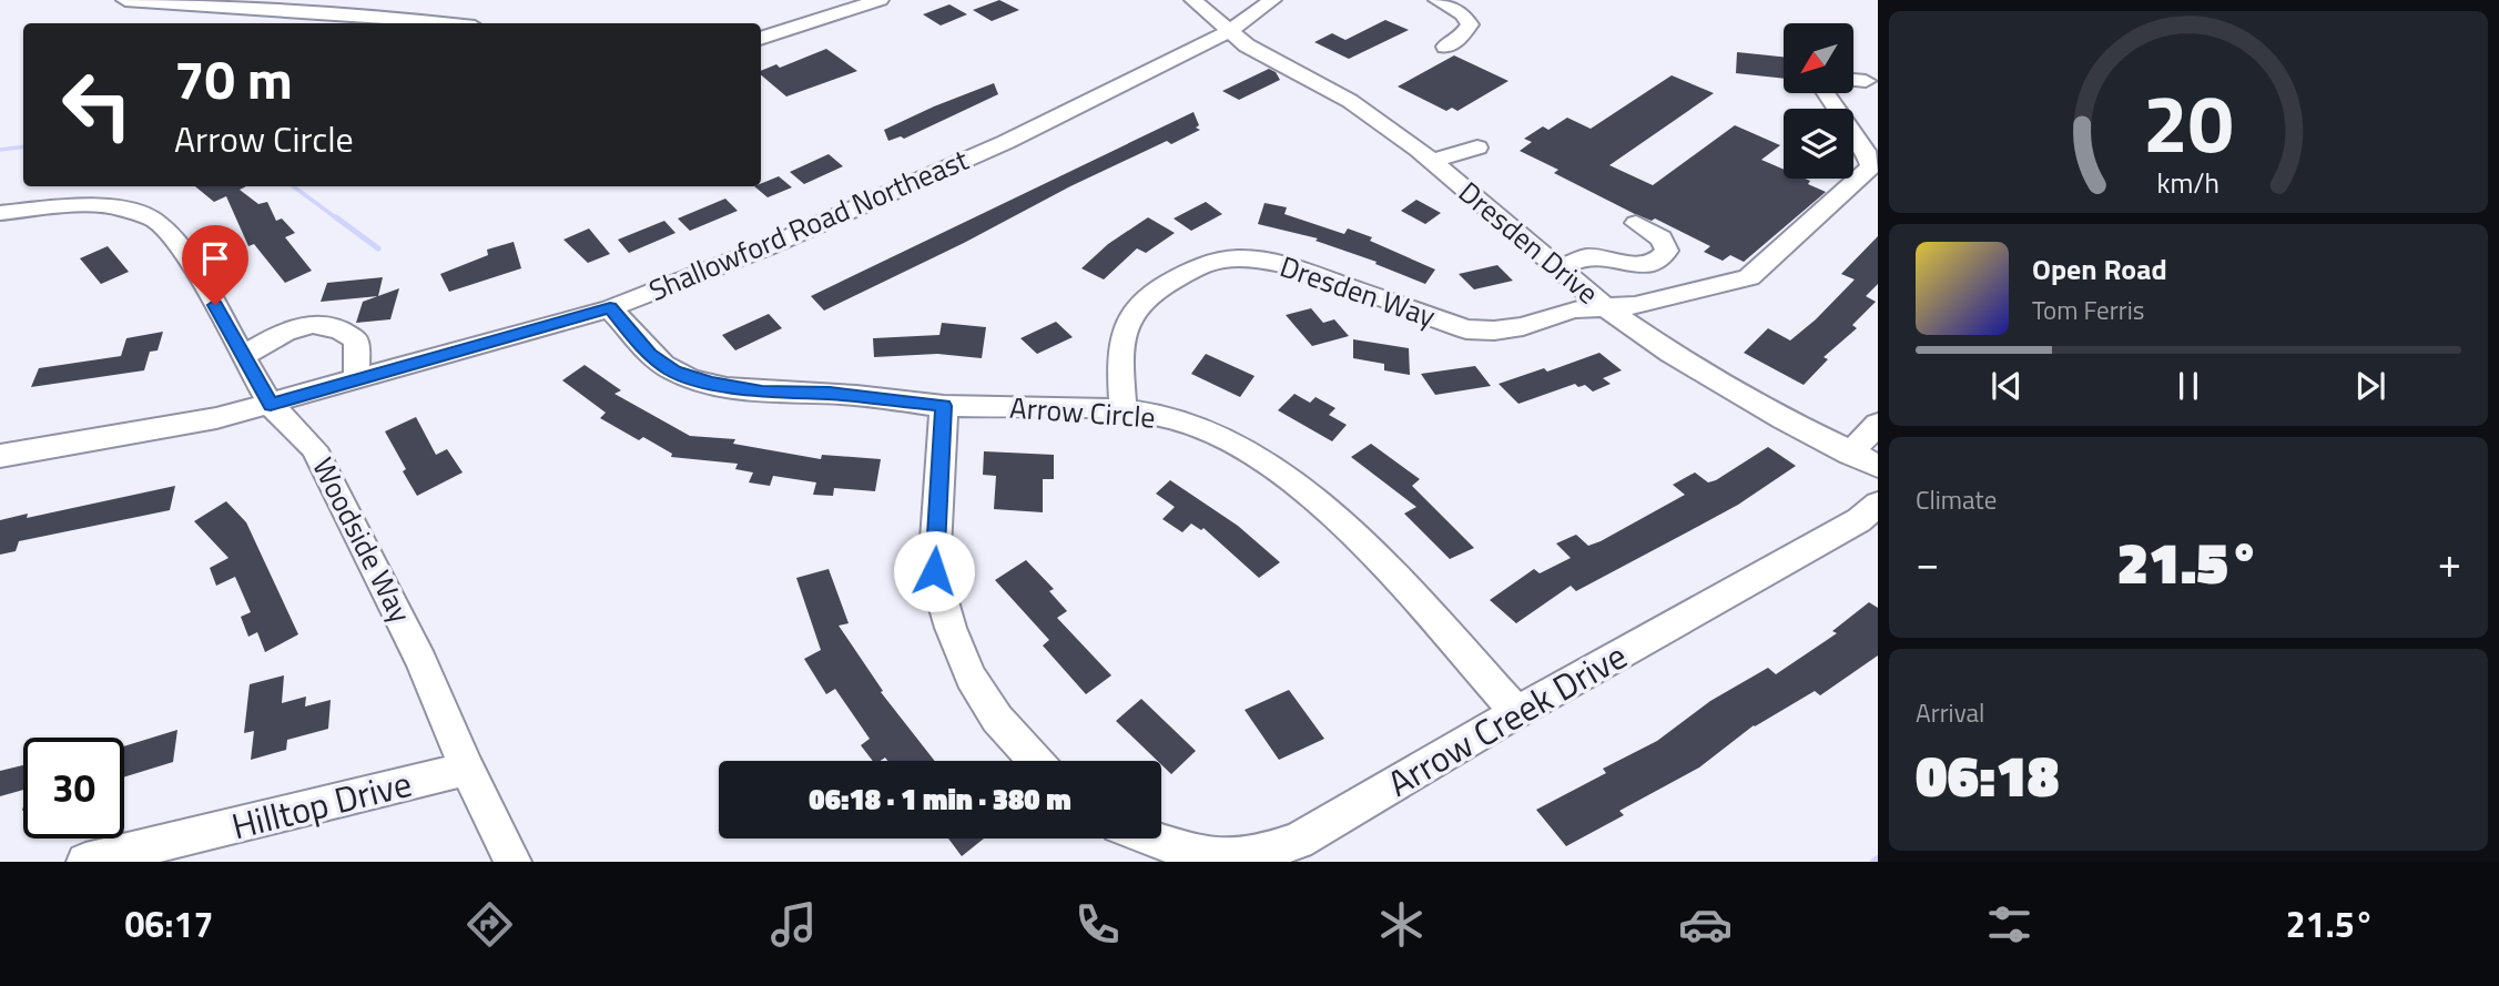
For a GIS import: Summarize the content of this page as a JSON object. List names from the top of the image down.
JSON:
{
  "streets": {
    "street": [
      "Shallowford Road Northeast",
      "Dresden Drive",
      "Dresden Way",
      "Arrow Circle",
      "Woodside Way",
      "Arrow Creek Drive",
      "Hilltop Drive"
    ]
  },
  "crossings": [
    ["Shallowford Road Northeast", "Dresden Drive"],
    ["Shallowford Road Northeast", "Arrow Circle"],
    ["Shallowford Road Northeast", "Woodside Way"],
    ["Dresden Drive", "Dresden Way"],
    ["Dresden Way", "Arrow Circle"],
    ["Arrow Circle", "Arrow Creek Drive"],
    ["Woodside Way", "Hilltop Drive"]
  ],
  "north": "bottom left",
  "page": {
    "turn": ["70 m", "Arrow Circle"],
    "song": ["Open Road", "Tom Ferris"],
    "tile": [
      "Climate",
      ["Arrival", "06:18"]
    ],
    "heat": ["−", "21.5°", "+"],
    "limit": "30",
    "trip": "06:18 · 1 min · 380 m",
    "tabs": ["06:17", "21.5°"],
    "gauge": ["20", "km/h"]
  }
}
